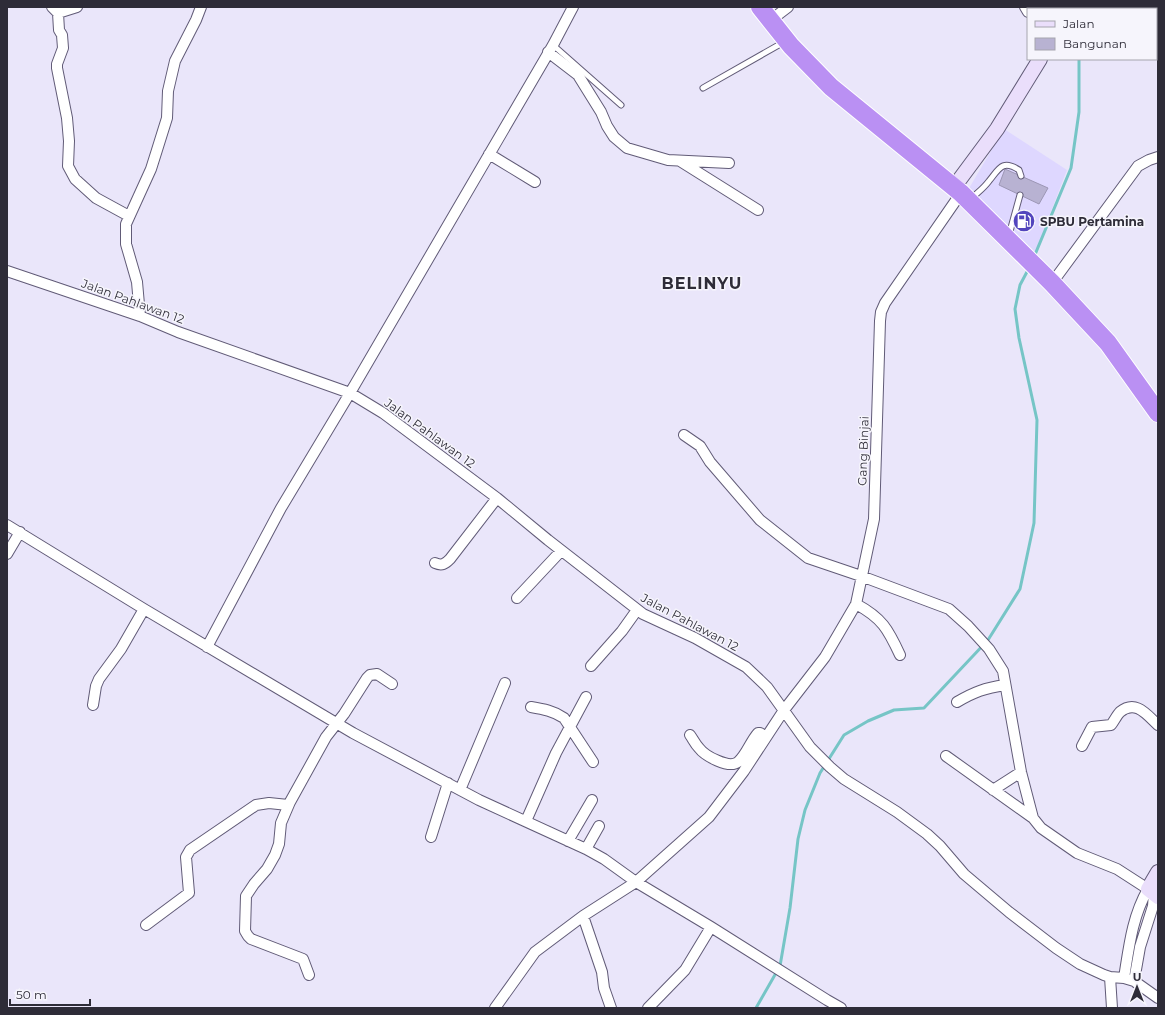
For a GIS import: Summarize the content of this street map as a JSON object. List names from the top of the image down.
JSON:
{
  "streets": {
    "street": ["Jalan Pahlawan 12", "Gang Binjai"]
  },
  "crossings": [
    ["Jalan Pahlawan 12", "Gang Binjai"]
  ],
  "districts": ["BELINYU"],
  "places": {
    "fuel station": ["SPBU Pertamina"]
  },
  "legend": ["Jalan", "Bangunan"],
  "scale_bar": "50 m",
  "north": "top"
}
